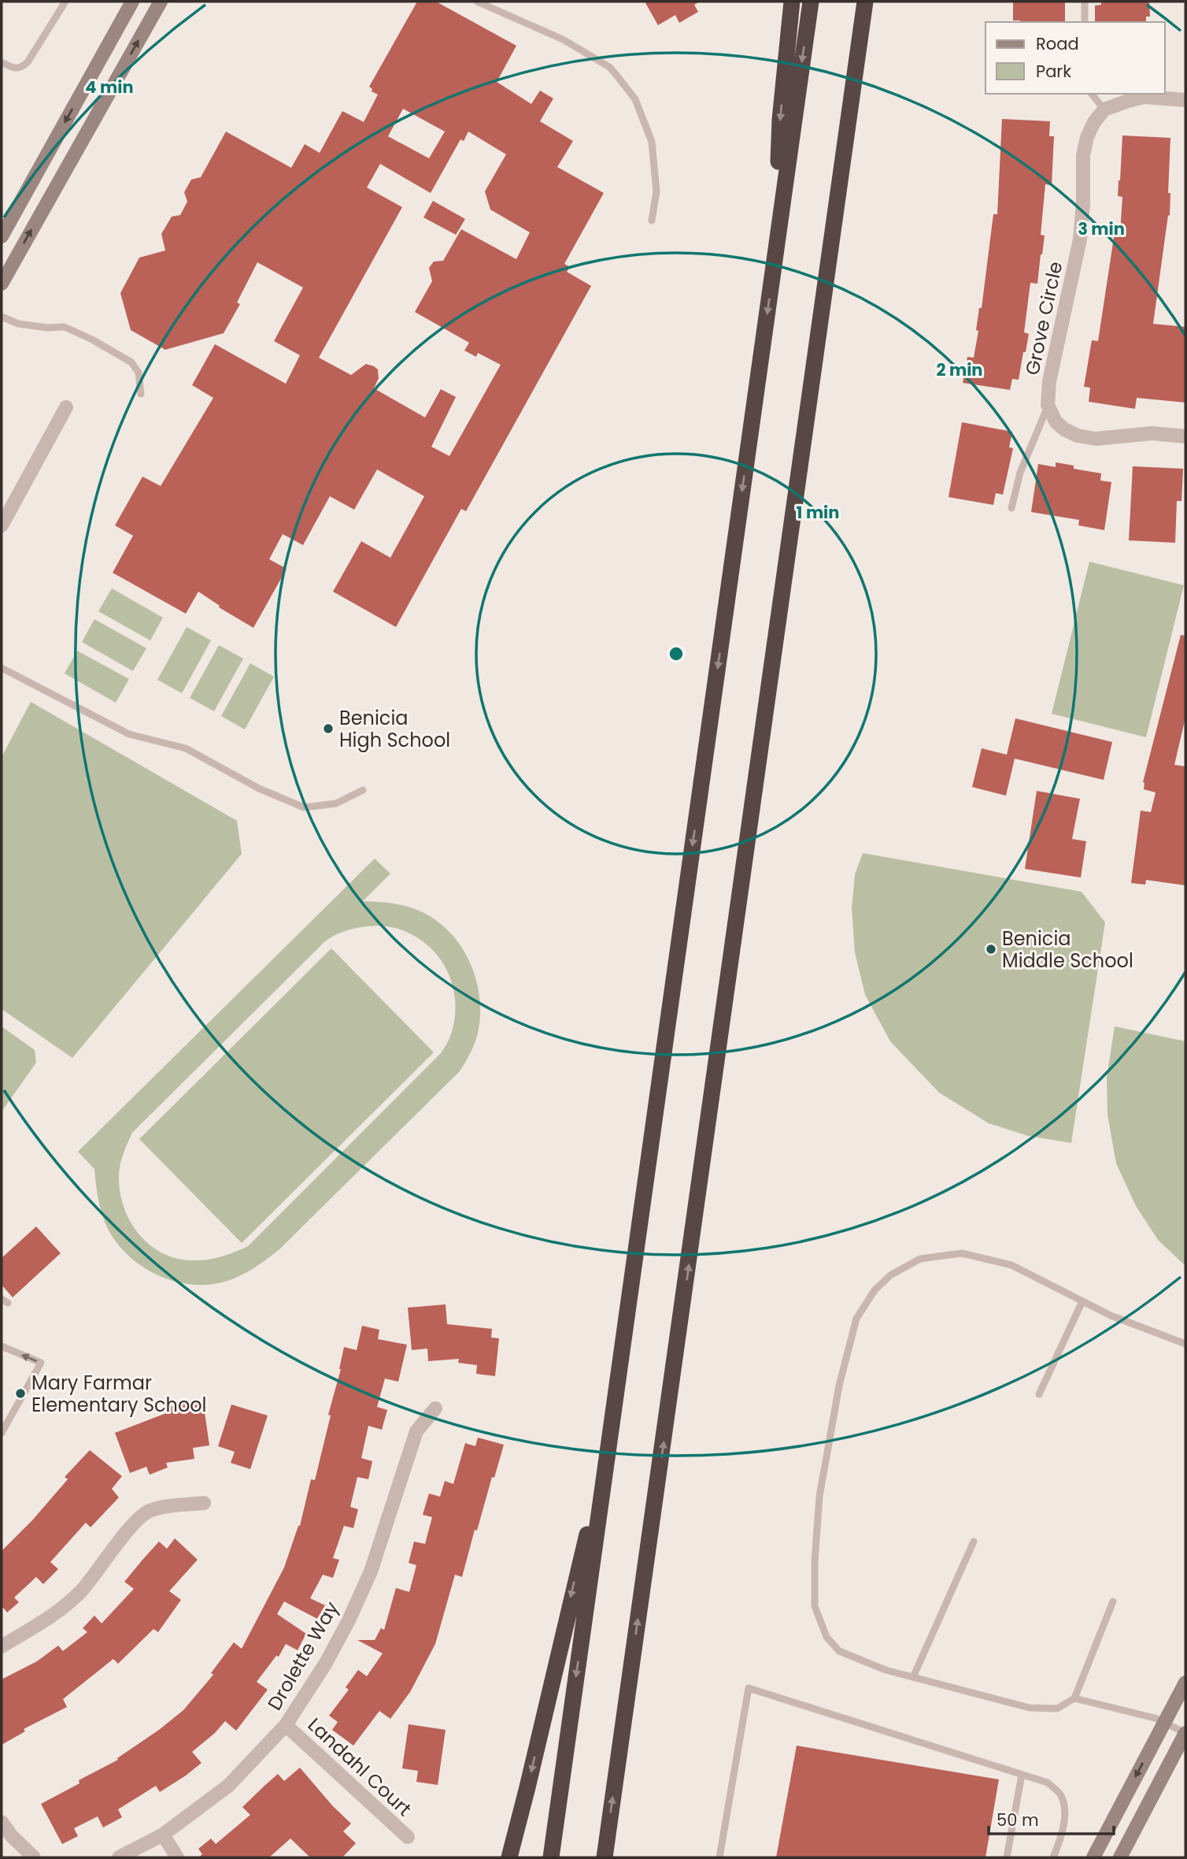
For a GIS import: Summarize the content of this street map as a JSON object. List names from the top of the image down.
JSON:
{
  "streets": {
    "street": ["Grove Circle", "Drolette Way", "Landahl Court"]
  },
  "crossings": [
    ["Drolette Way", "Landahl Court"]
  ],
  "places": ["Benicia High School", "Benicia Middle School", "Mary Farmar Elementary School"],
  "legend": ["Road", "Park"],
  "scale_bar": "50 m",
  "rings": [
    "4 min",
    "3 min",
    "2 min",
    "1 min"
  ]
}
